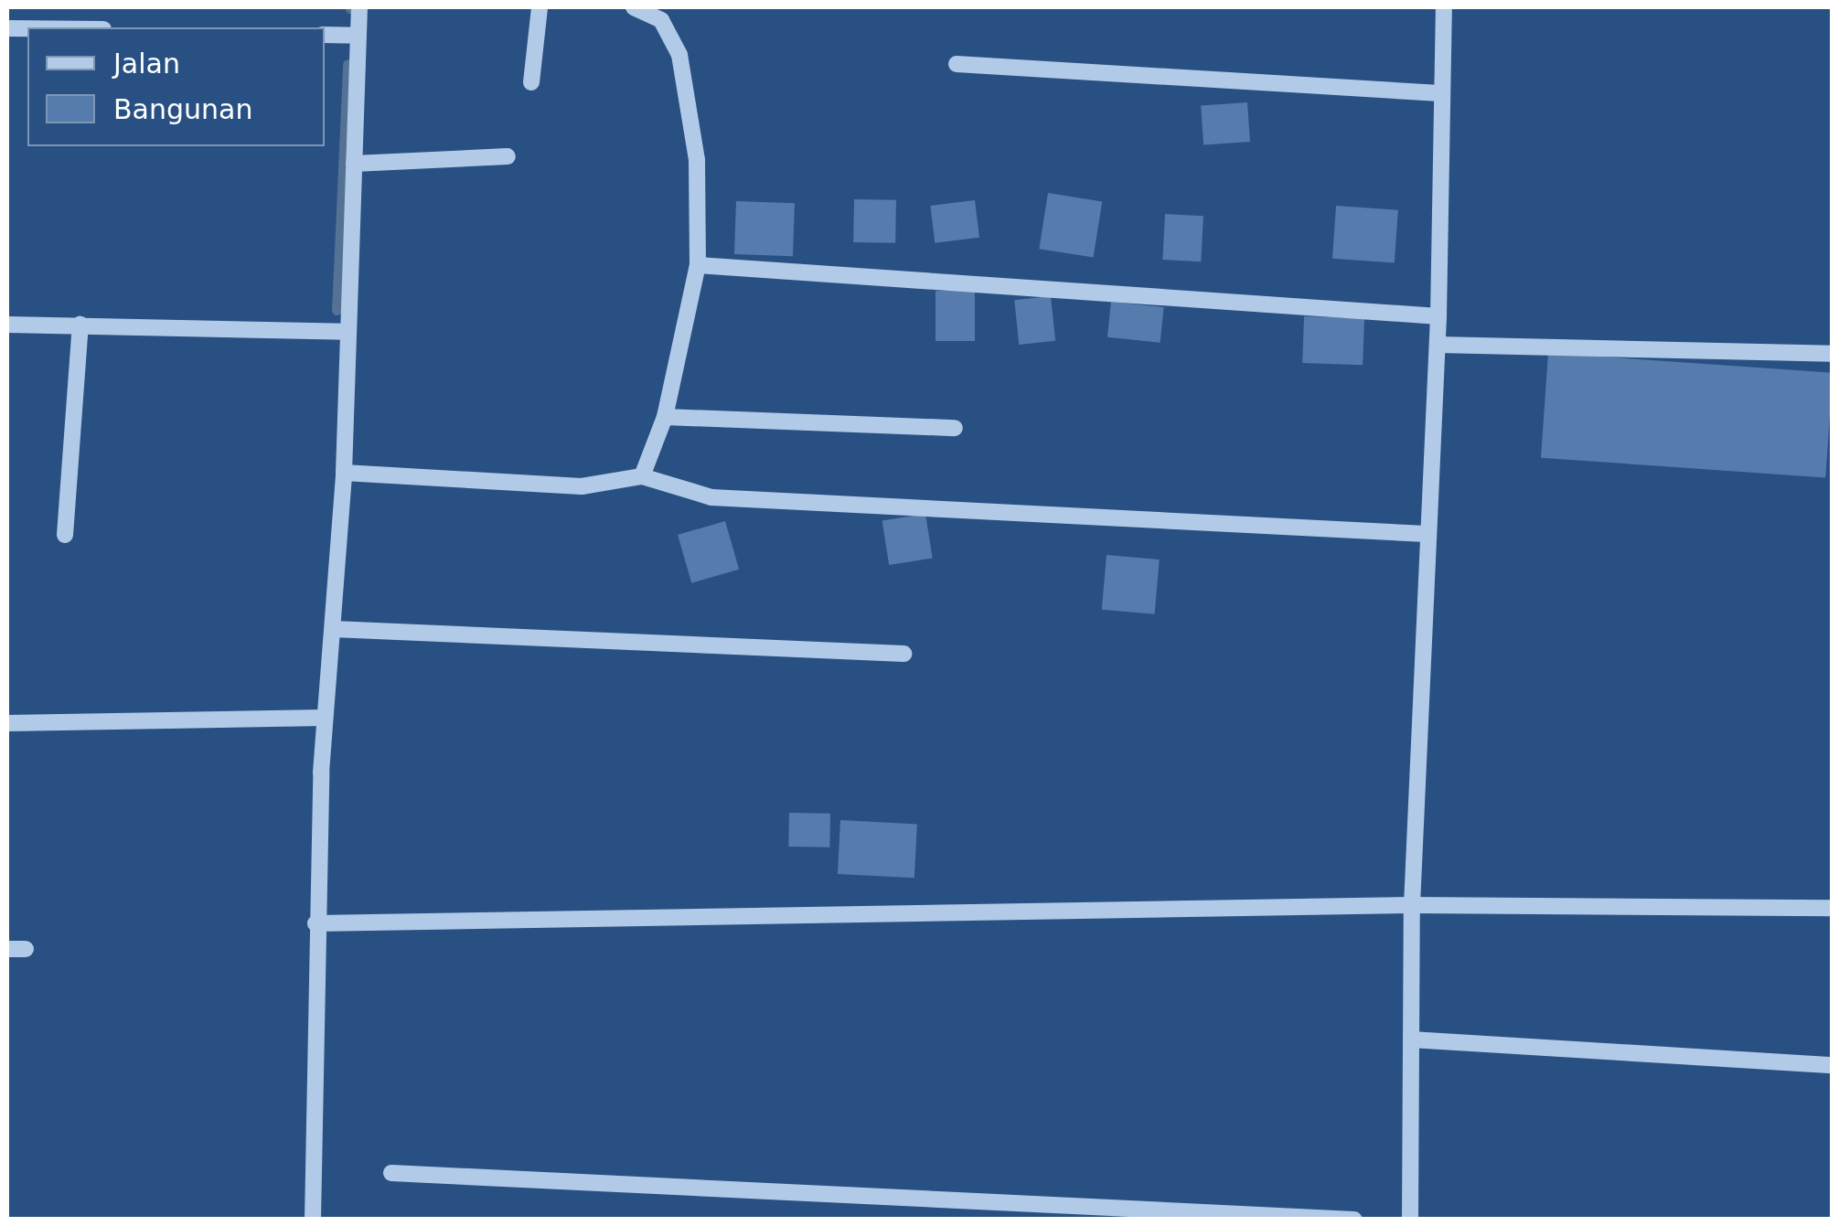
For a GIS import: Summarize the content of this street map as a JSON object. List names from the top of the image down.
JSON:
{
  "legend": ["Jalan", "Bangunan"]
}
